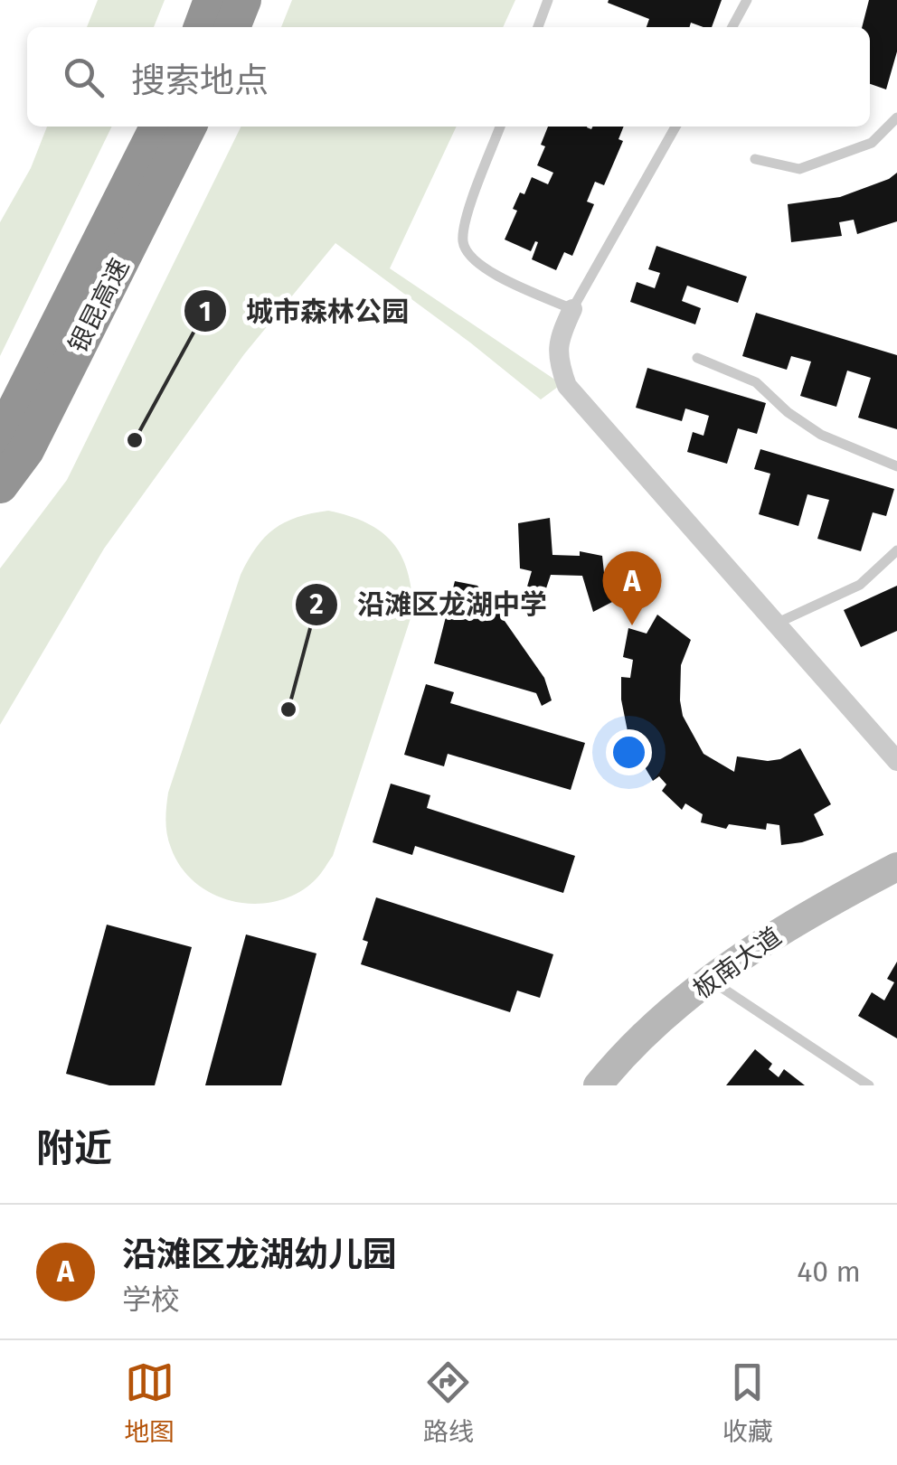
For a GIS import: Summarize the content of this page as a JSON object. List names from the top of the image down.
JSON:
{
  "streets": {
    "highway": ["银昆高速"],
    "main road": ["板南大道"]
  },
  "places": ["城市森林公园", "沿滩区龙湖中学"],
  "page": {
    "search": "搜索地点",
    "pins": "A",
    "heading": "附近",
    "list": [
      {
        "mark": "A",
        "name": "沿滩区龙湖幼儿园",
        "note": "学校",
        "value": "40 m"
      }
    ],
    "nav": ["地图", "路线", "收藏"]
  }
}
